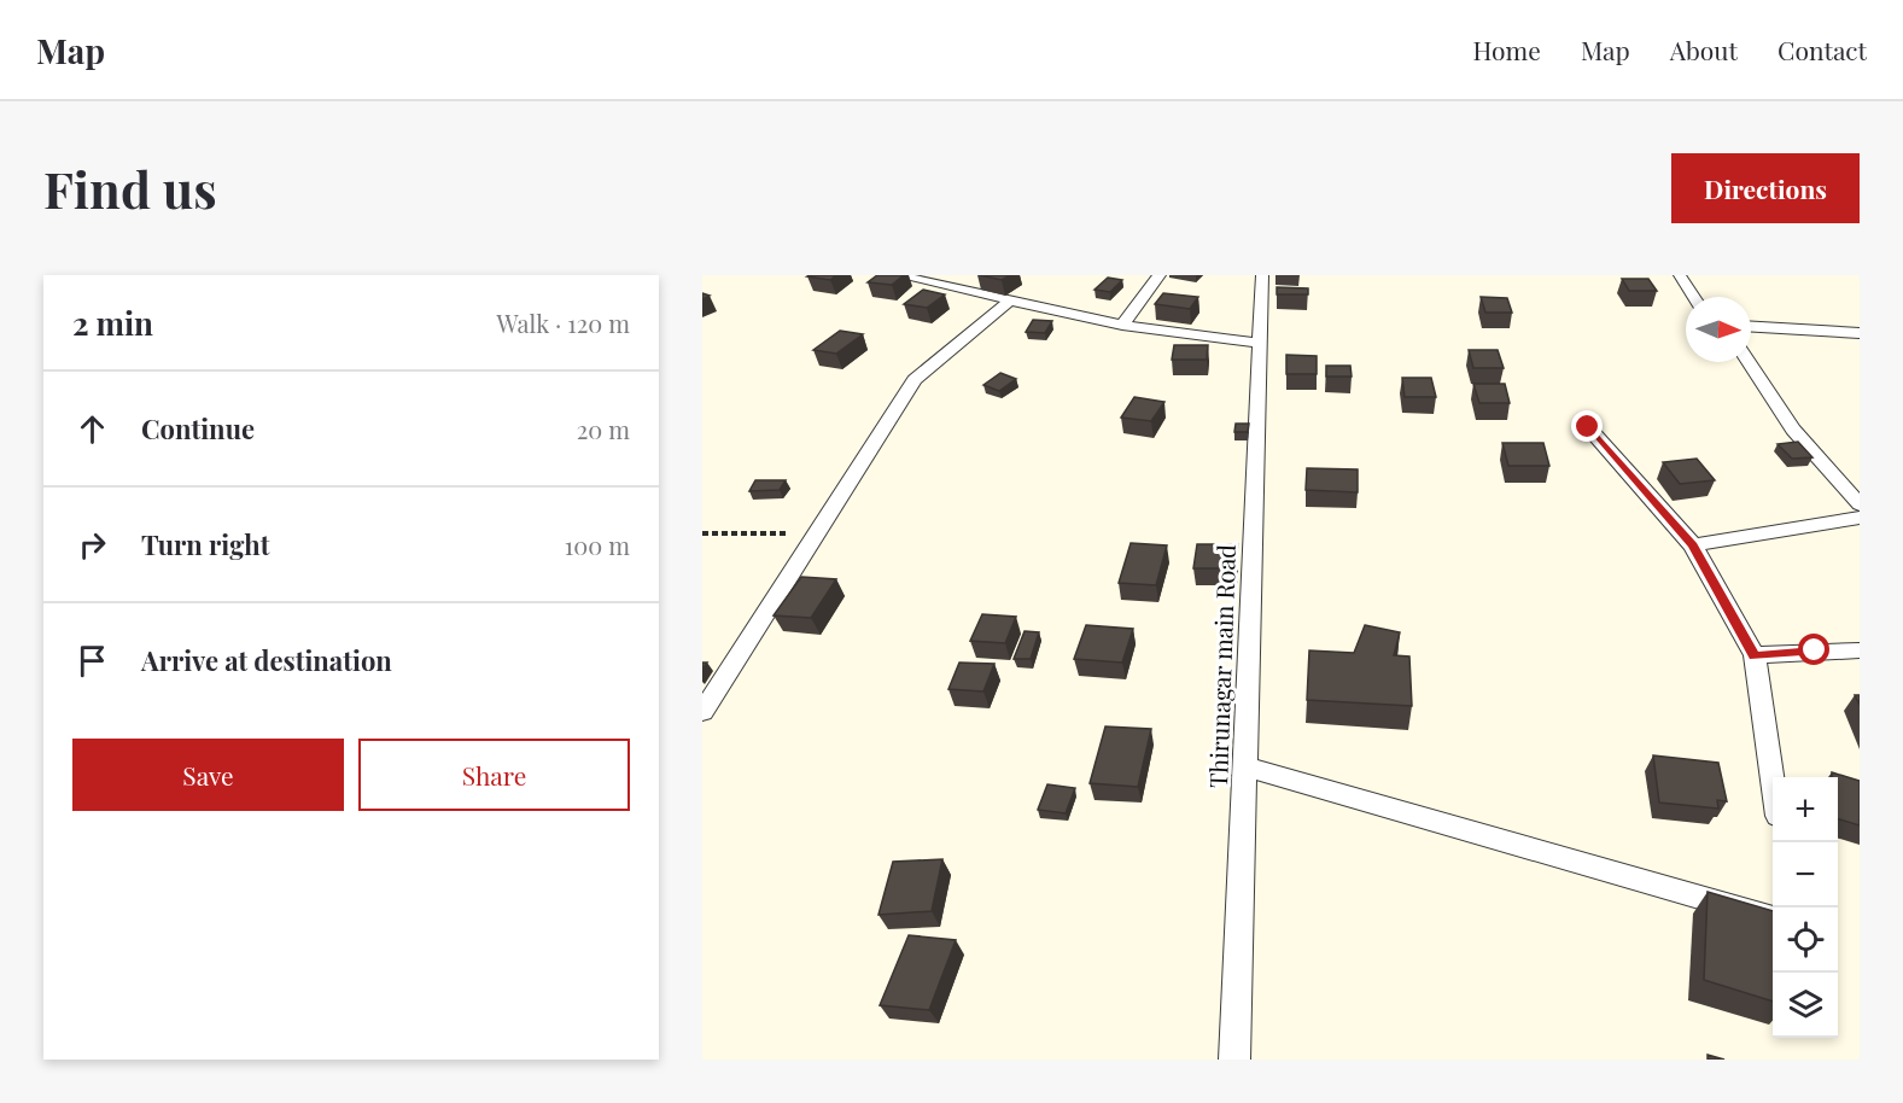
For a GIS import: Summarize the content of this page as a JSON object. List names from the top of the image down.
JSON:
{
  "streets": {
    "street": ["Thirunagar main Road"]
  },
  "north": "right",
  "page": {
    "header": "Map",
    "nav": [
      "Home",
      "Map",
      "About",
      "Contact"
    ],
    "buttons": [
      "Directions",
      ["Save", "Share"]
    ],
    "title": "Find us",
    "heading": ["2 min", "Walk · 120 m"],
    "list": [
      ["Continue", "20 m"],
      ["Turn right", "100 m"],
      "Arrive at destination"
    ],
    "map_buttons": ["+", "−"]
  }
}
